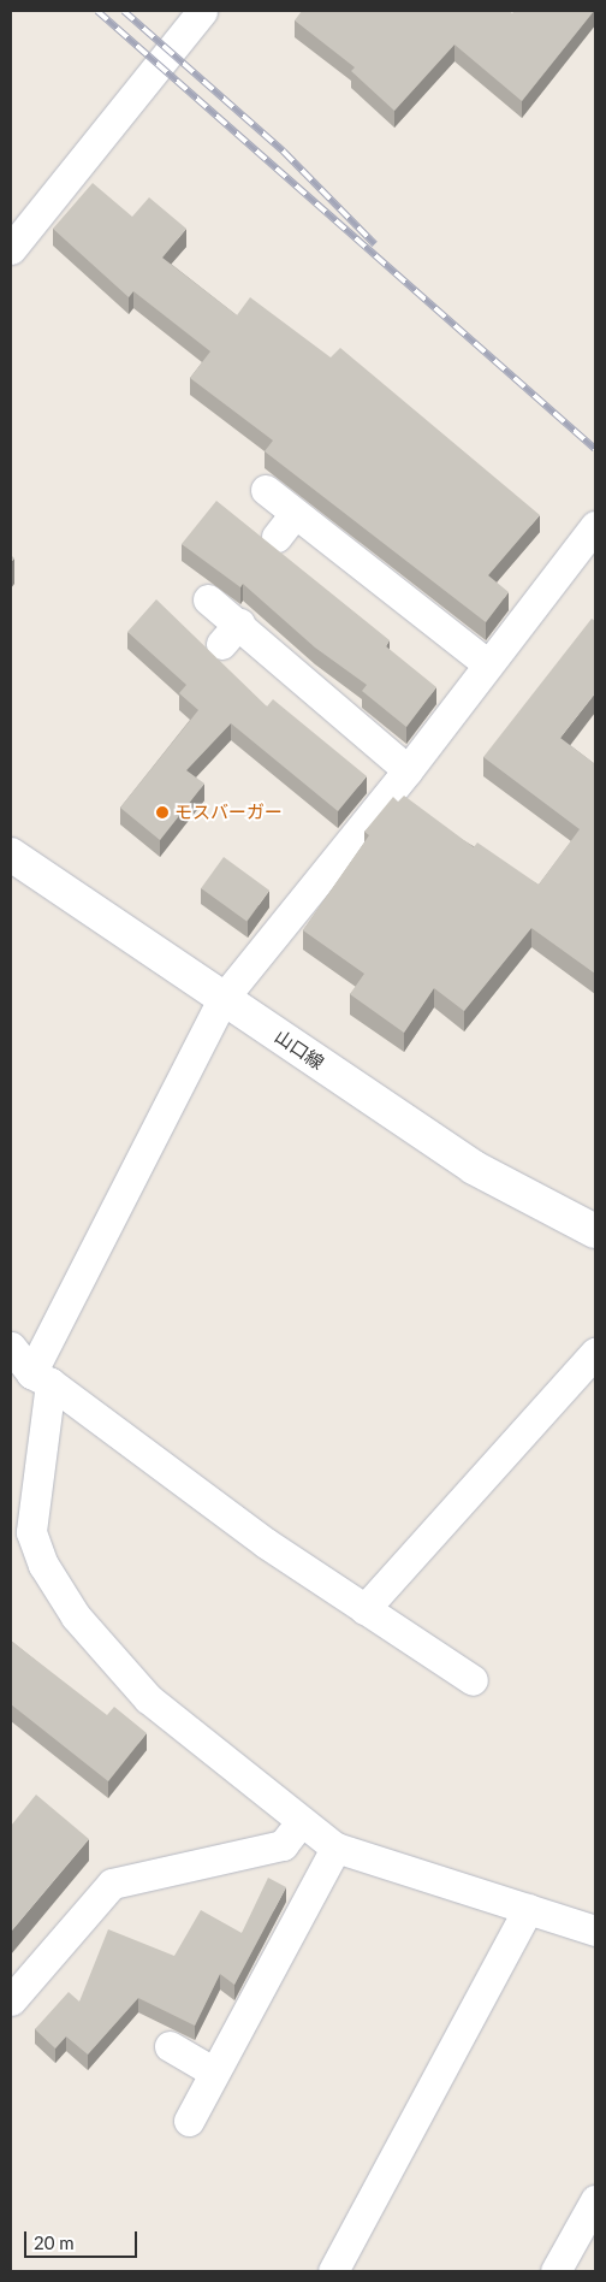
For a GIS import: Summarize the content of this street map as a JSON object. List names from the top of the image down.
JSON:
{
  "streets": {
    "street": ["山口線"]
  },
  "places": ["モスバーガー"],
  "scale_bar": "20 m"
}
